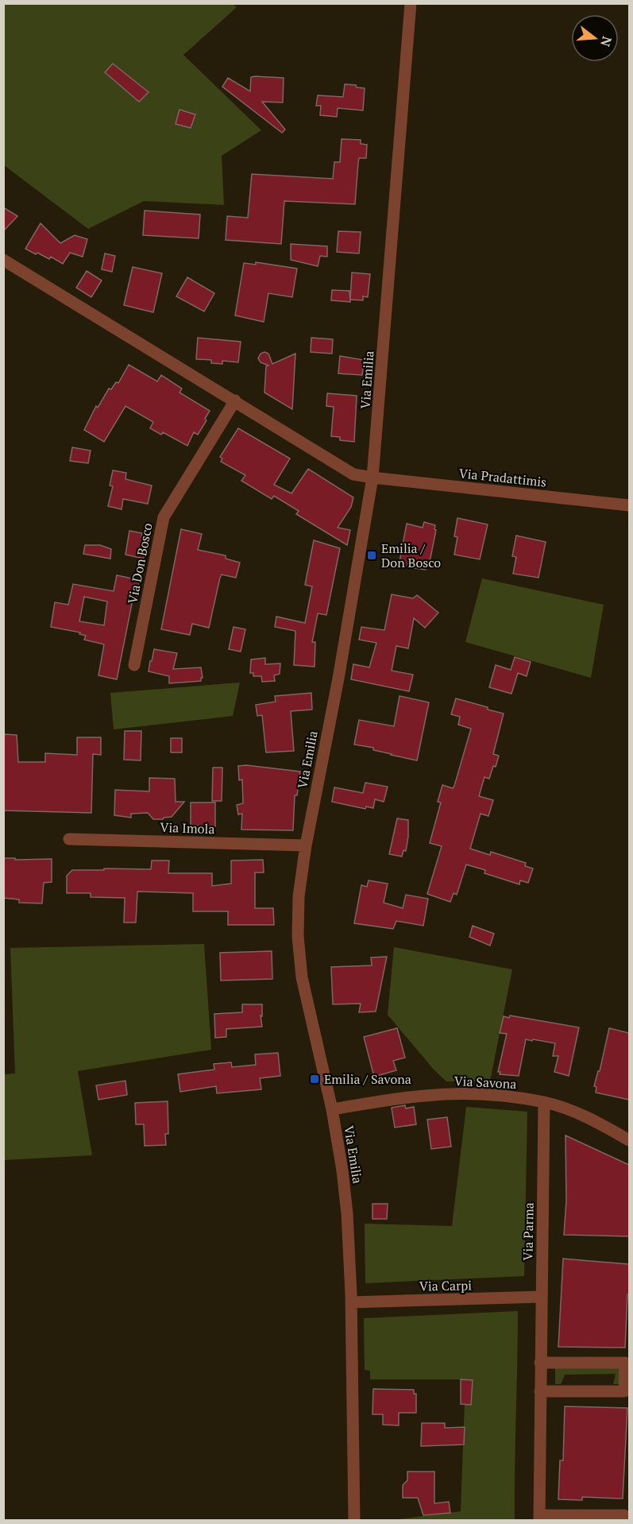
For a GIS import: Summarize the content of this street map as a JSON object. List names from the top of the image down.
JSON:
{
  "streets": {
    "street": [
      "Via Emilia",
      "Via Pradattimis",
      "Via Don Bosco",
      "Via Imola",
      "Via Savona",
      "Via Parma",
      "Via Carpi"
    ]
  },
  "crossings": [
    ["Via Emilia", "Via Pradattimis"],
    ["Via Emilia", "Via Imola"],
    ["Via Emilia", "Via Savona"],
    ["Via Emilia", "Via Carpi"],
    ["Via Savona", "Via Parma"],
    ["Via Parma", "Via Carpi"]
  ],
  "places": {
    "transit": ["Emilia / Don Bosco", "Emilia / Savona"]
  },
  "north": "right"
}
